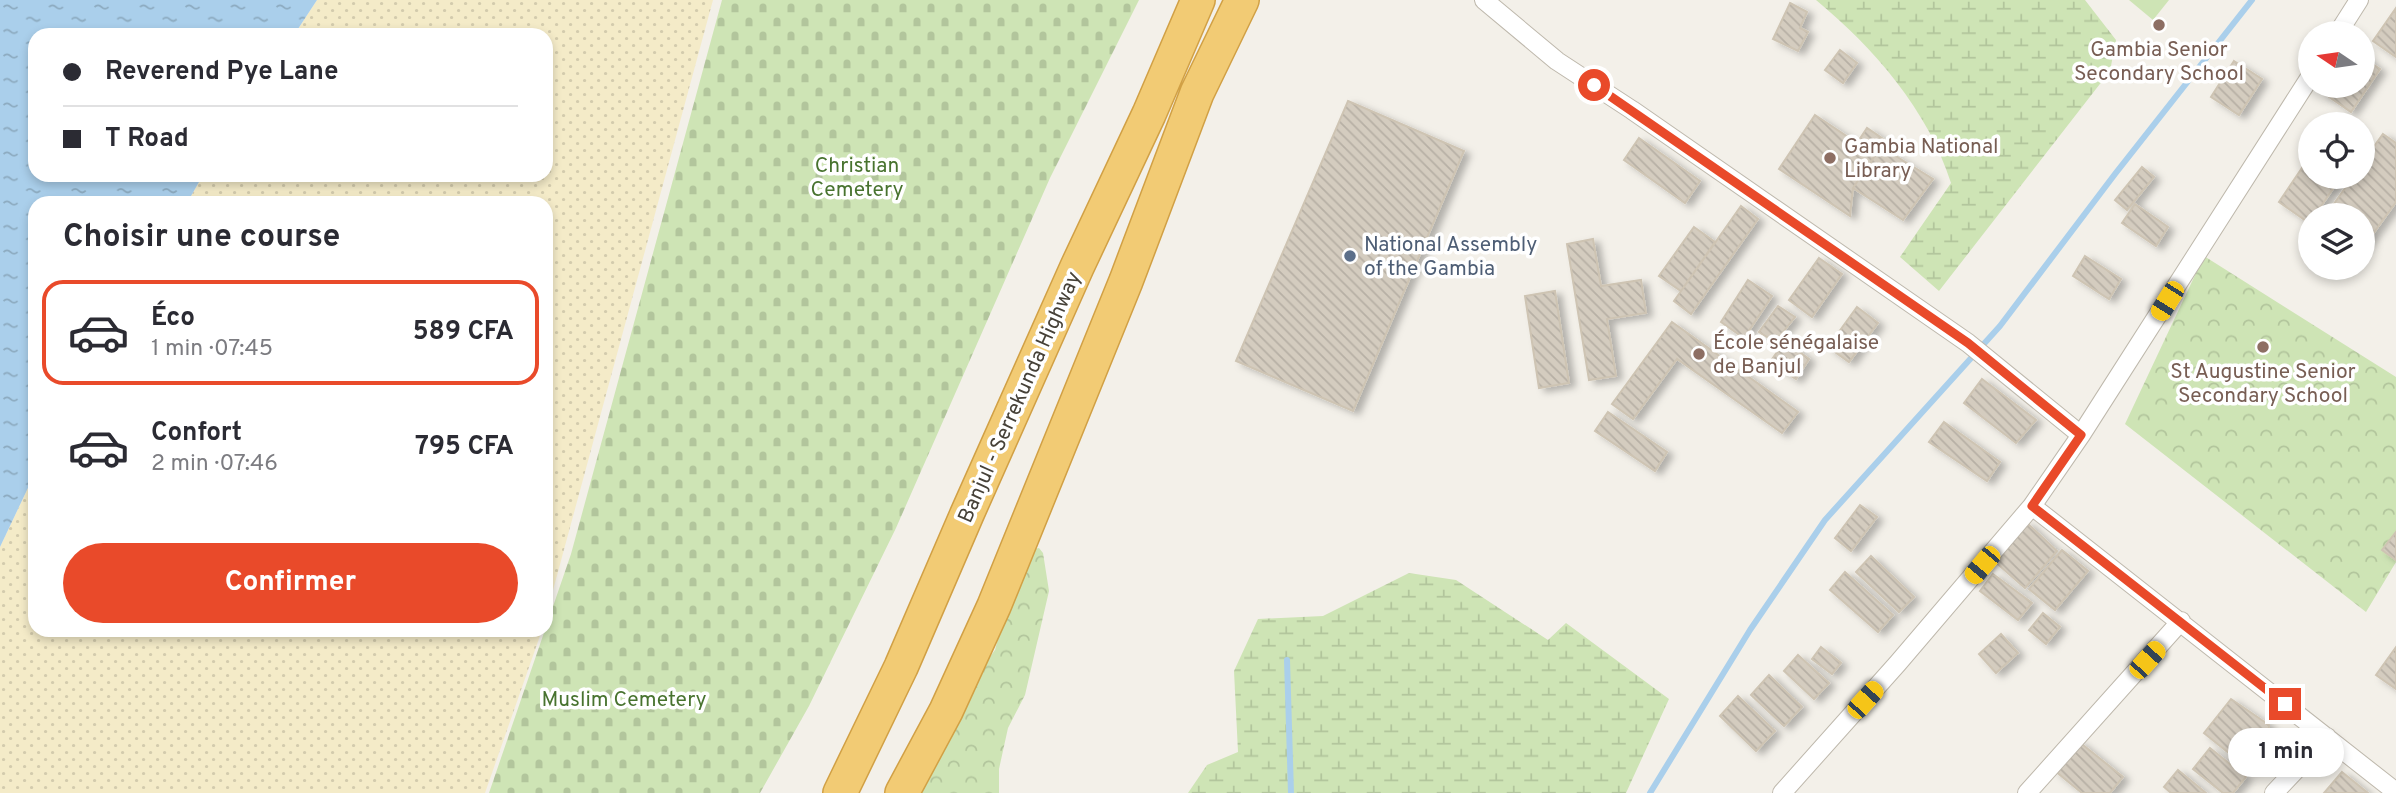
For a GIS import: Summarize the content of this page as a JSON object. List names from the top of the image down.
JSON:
{
  "streets": {
    "highway": ["Banjul - Serrekunda Highway"]
  },
  "parks": ["Christian Cemetery", "Muslim Cemetery"],
  "places": [
    "Gambia Senior Secondary School",
    "Gambia National Library",
    "National Assembly of the Gambia",
    "St Augustine Senior Secondary School",
    "École sénégalaise de Banjul"
  ],
  "north": "left",
  "page": {
    "banner": ["Reverend Pye Lane", "T Road"],
    "heading": "Choisir une course",
    "list": [
      {
        "name": "Éco",
        "note": "1 min · 07:45",
        "value": "589 CFA"
      },
      {
        "name": "Confort",
        "note": "2 min · 07:46",
        "value": "795 CFA"
      }
    ],
    "buttons": "Confirmer",
    "bubble": "1 min"
  }
}
